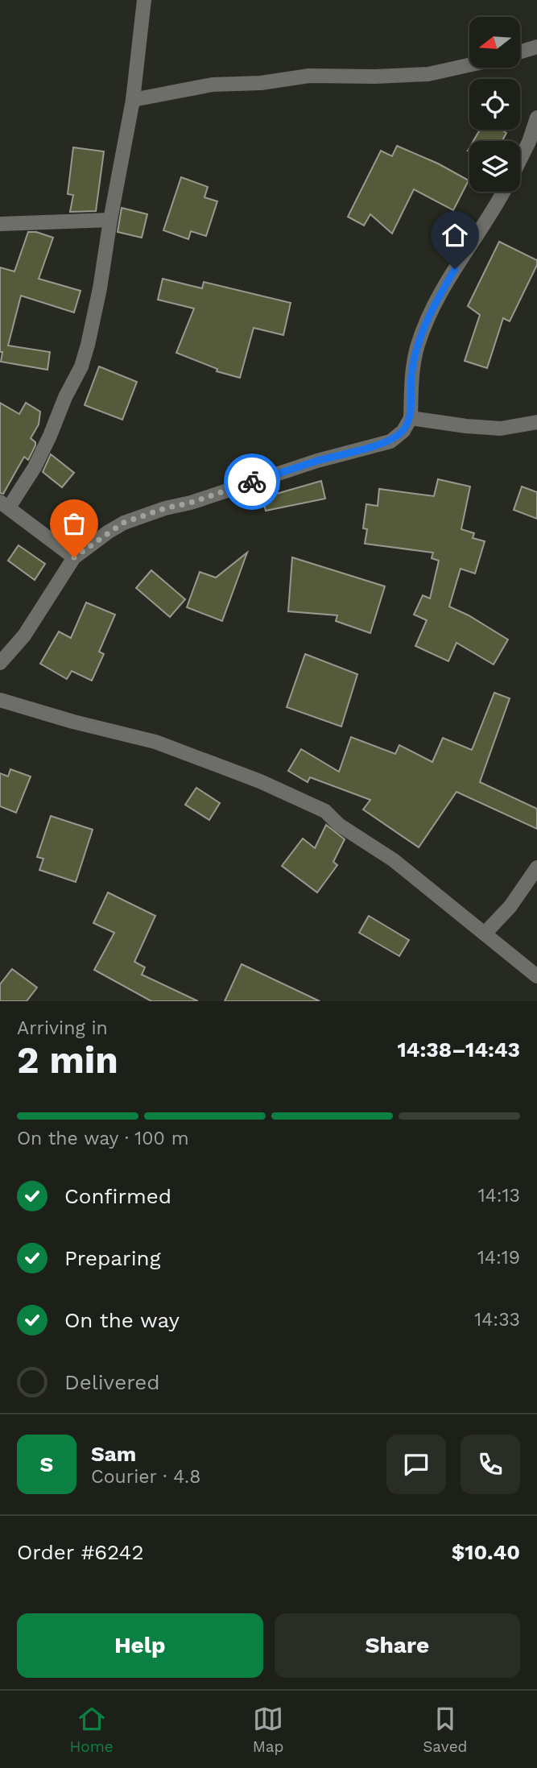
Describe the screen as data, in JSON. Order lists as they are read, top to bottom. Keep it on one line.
{"north":"left","page":{"heading":["2 min","Arriving in","14:38–14:43"],"panel":["Sam","Courier · 4.8","Order #6242","$10.40"],"bar":"On the way · 100 m","list":[["Confirmed","14:13"],["Preparing","14:19"],["On the way","14:33"],"Delivered"],"round":"S","buttons":["Help","Share"],"tabs":["Home","Map","Saved"]}}
